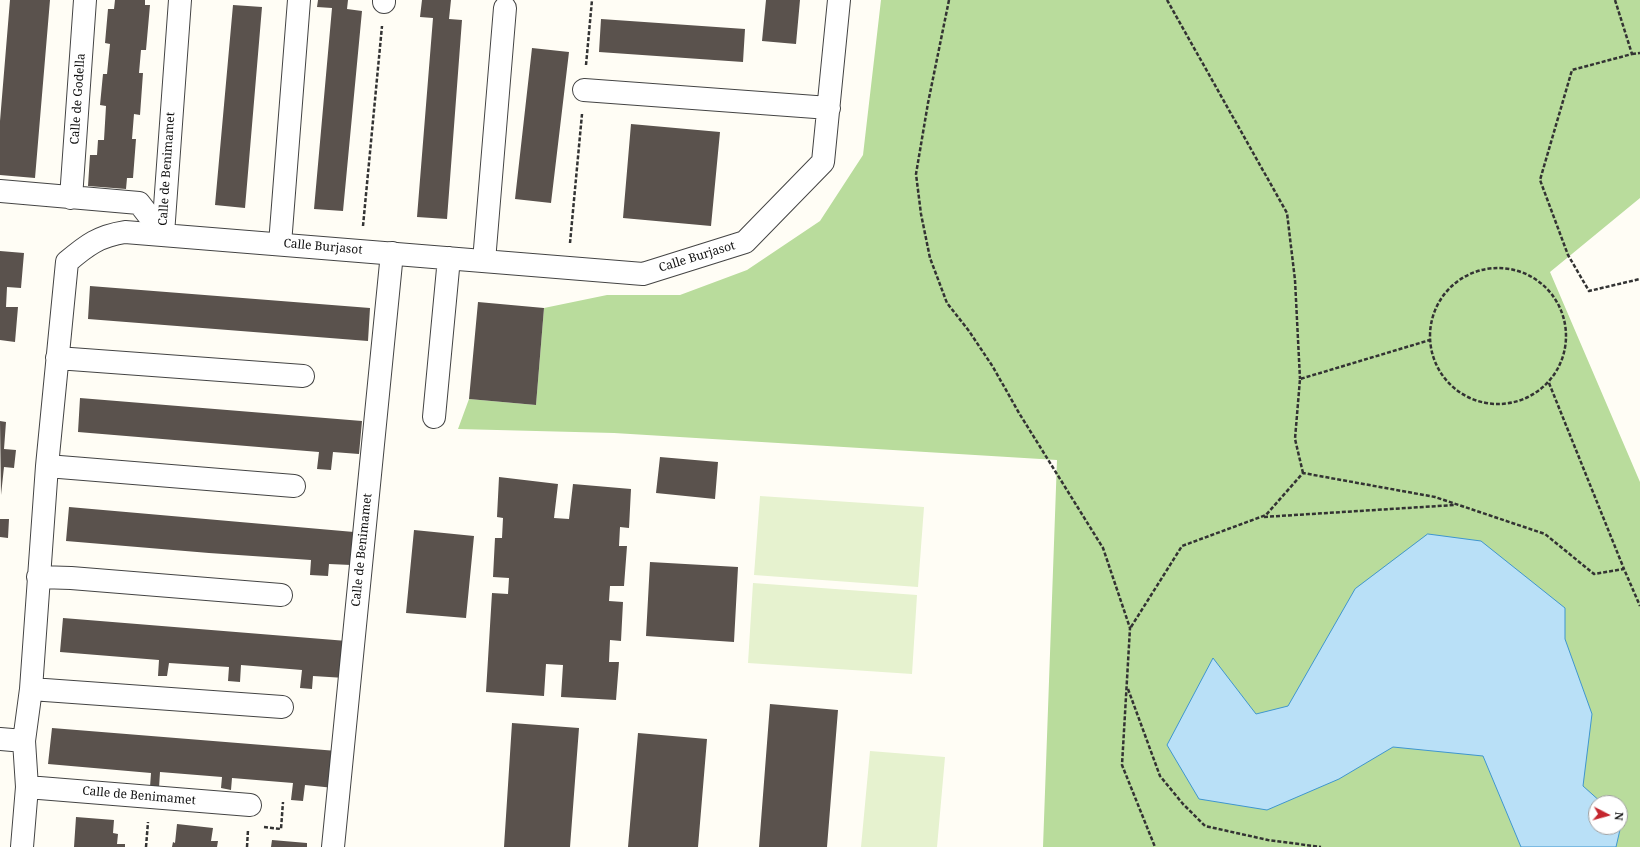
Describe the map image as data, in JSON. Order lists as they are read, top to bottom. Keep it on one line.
{"streets":{"street":["Calle de Godella","Calle de Benimamet","Calle Burjasot"]},"crossings":[["Calle de Benimamet","Calle Burjasot"]],"north":"right"}
